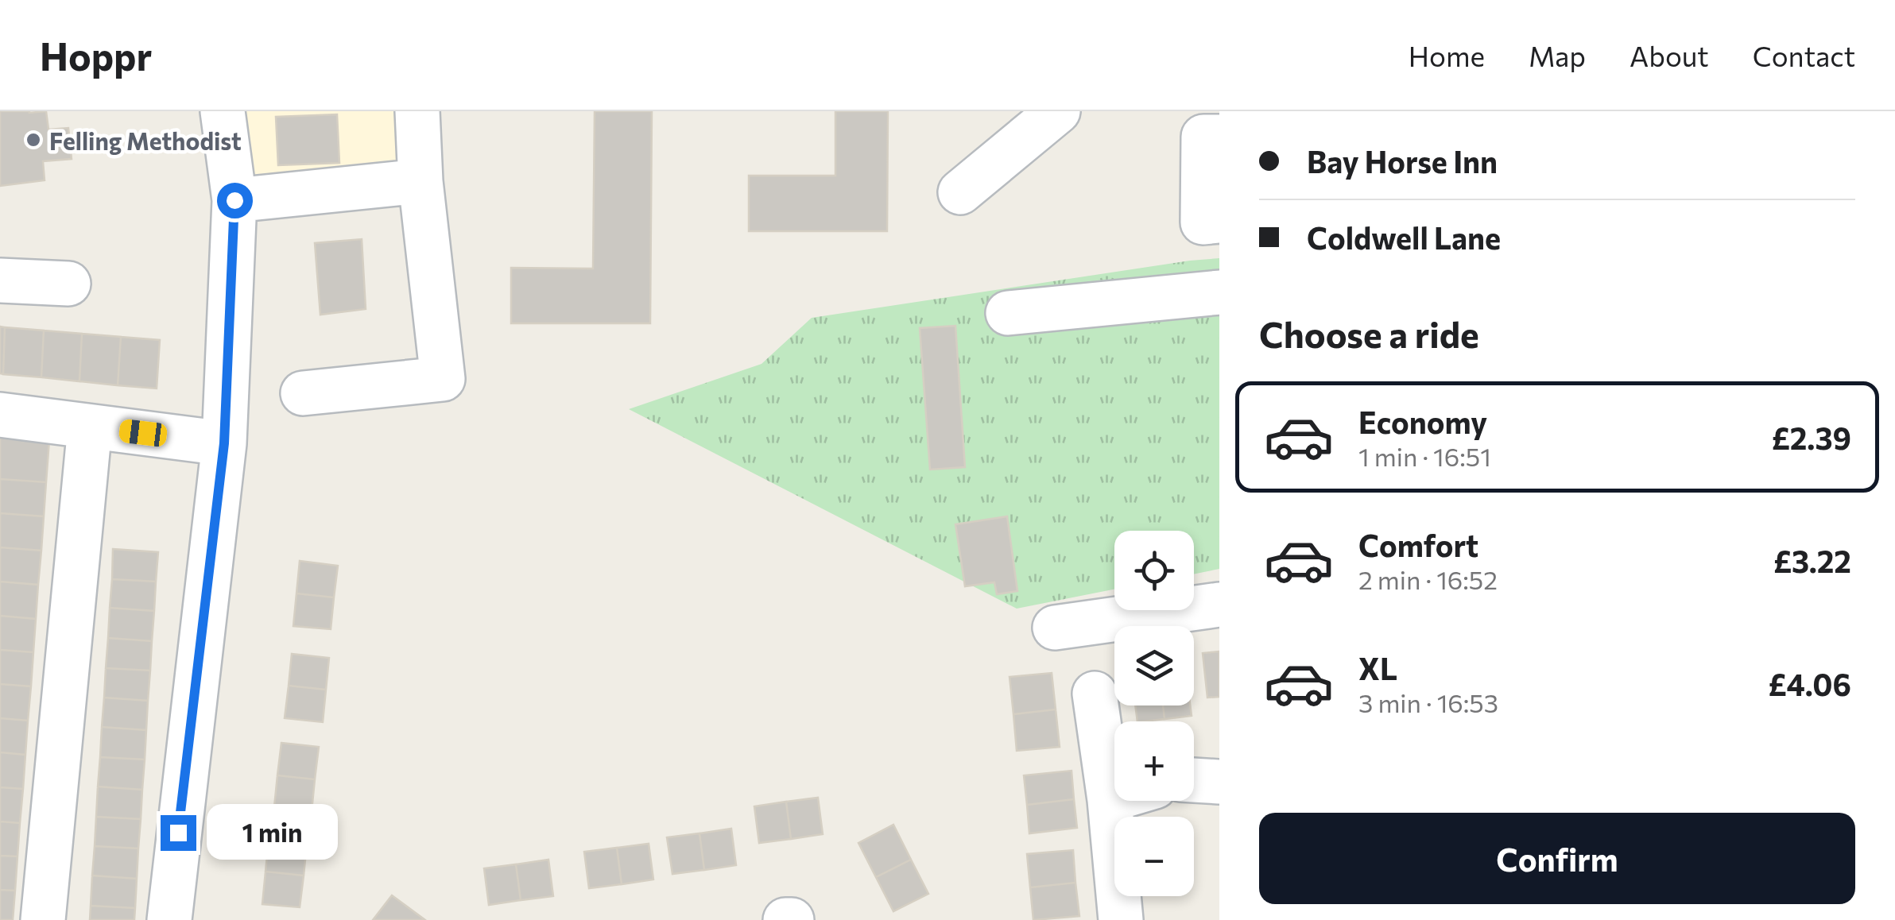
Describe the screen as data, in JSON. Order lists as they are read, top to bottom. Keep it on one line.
{"places":["Felling Methodist"],"page":{"header":"Hoppr","nav":["Home","Map","About","Contact"],"banner":["Bay Horse Inn","Coldwell Lane"],"heading":"Choose a ride","list":[{"name":"Economy","note":"1 min · 16:51","value":"£2.39"},{"name":"Comfort","note":"2 min · 16:52","value":"£3.22"},{"name":"XL","note":"3 min · 16:53","value":"£4.06"}],"map_buttons":["+","−"],"buttons":"Confirm","bubble":"1 min"}}
